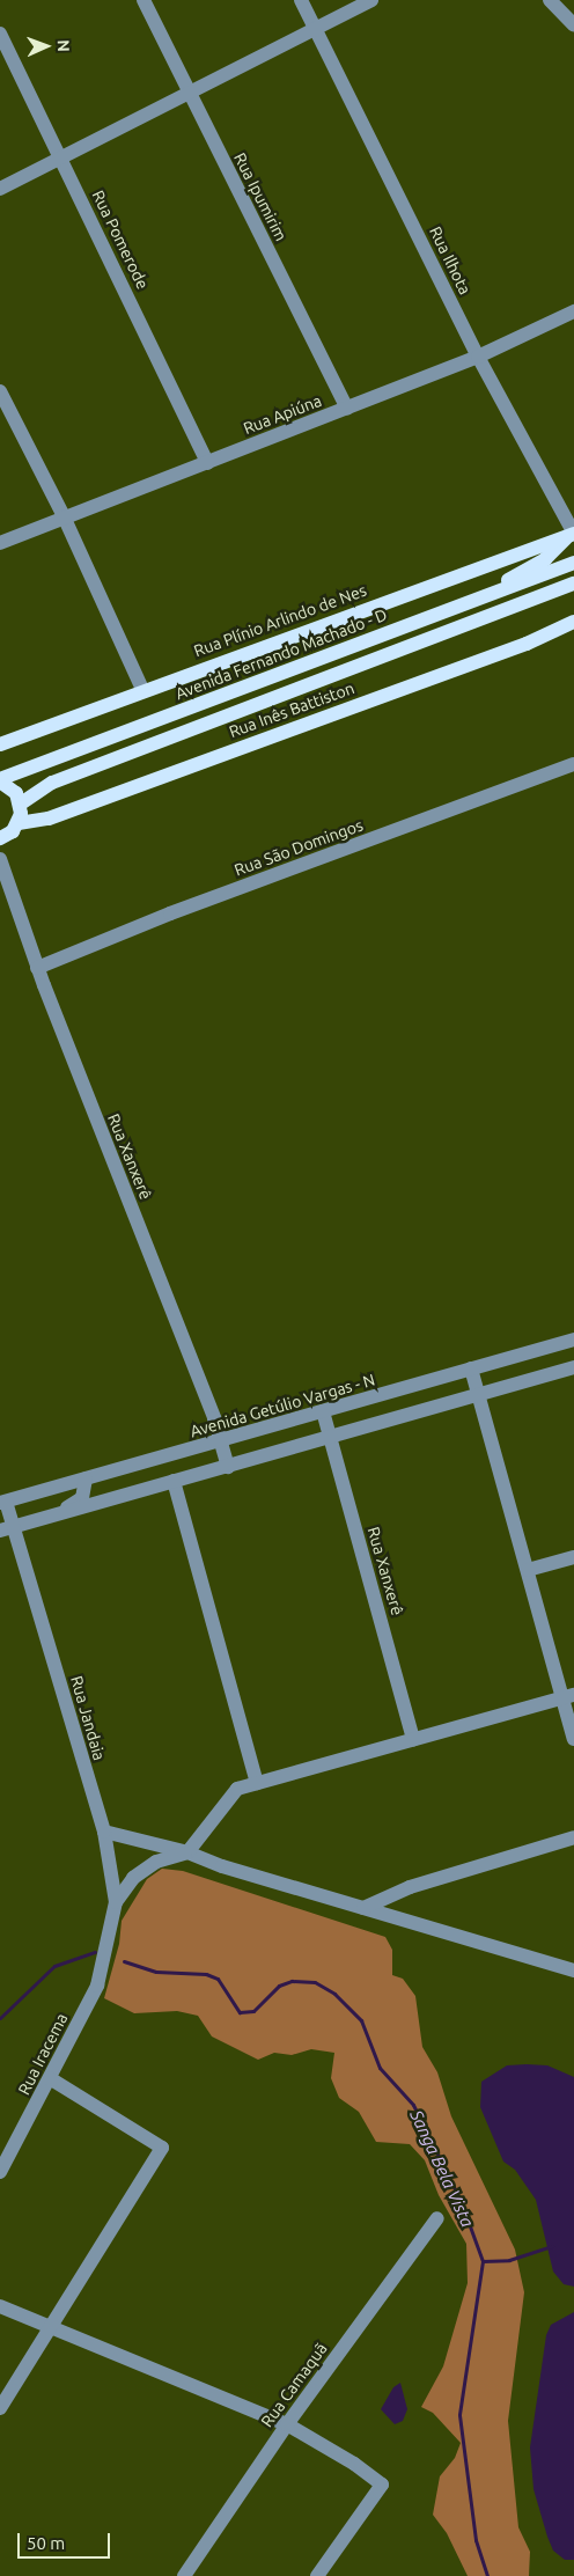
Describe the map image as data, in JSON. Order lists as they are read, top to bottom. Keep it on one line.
{"streets":{"main road":["Rua Plínio Arlindo de Nes","Avenida Fernando Machado - D","Rua Inês Battiston"],"street":["Rua Ipumirim","Rua Pomerode","Rua Ilhota","Rua Apiúna","Rua São Domingos","Rua Xanxerê","Avenida Getúlio Vargas - N","Rua Jandaia","Rua Iracema","Rua Camaquã"]},"crossings":[["Rua Ipumirim","Rua Apiúna"],["Rua Pomerode","Rua Apiúna"],["Rua Ilhota","Rua Apiúna"],["Rua Ilhota","Rua Plínio Arlindo de Nes"],["Rua São Domingos","Rua Xanxerê"],["Rua Xanxerê","Avenida Getúlio Vargas - N"],["Avenida Getúlio Vargas - N","Rua Jandaia"],["Rua Jandaia","Rua Iracema"]],"water":["Sanga Bela Vista"],"scale_bar":"50 m","north":"right"}
